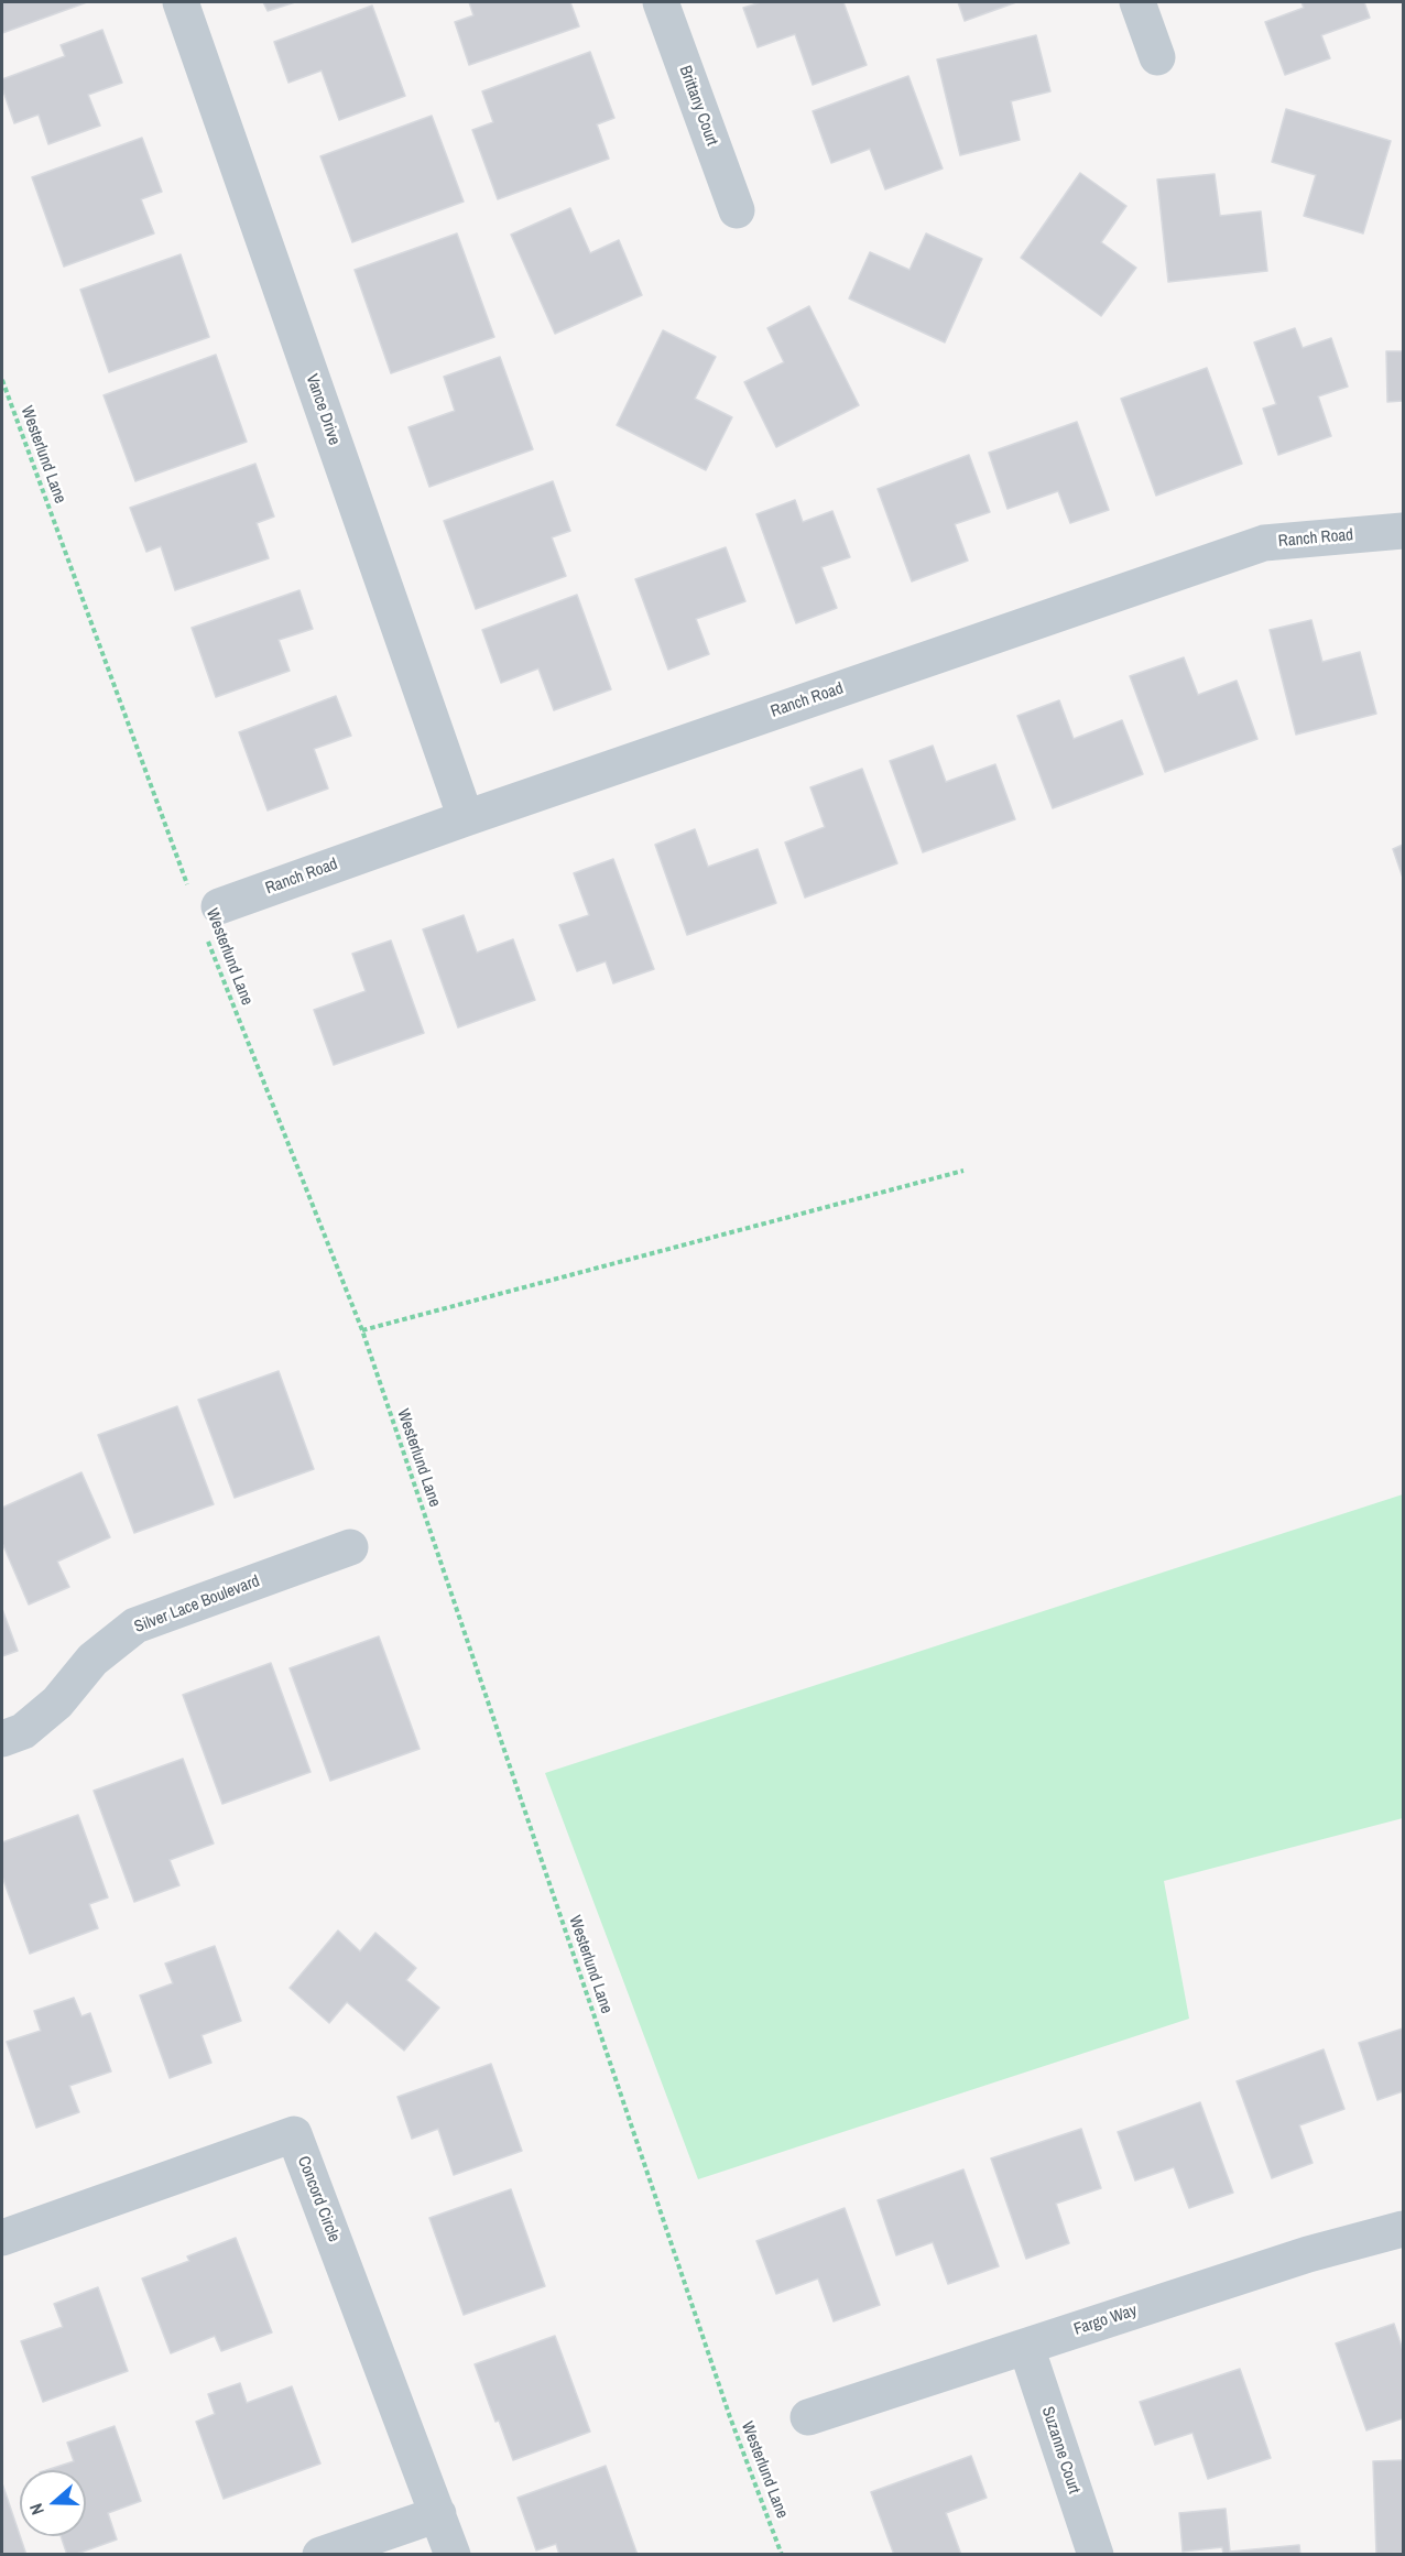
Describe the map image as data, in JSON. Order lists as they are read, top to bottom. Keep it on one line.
{"streets":{"street":["Brittany Court","Vance Drive","Ranch Road","Silver Lace Boulevard","Concord Circle","Fargo Way","Suzanne Court"],"path":["Westerlund Lane"]},"crossings":[["Vance Drive","Ranch Road"],["Westerlund Lane","Ranch Road"],["Fargo Way","Suzanne Court"]],"north":"left"}
